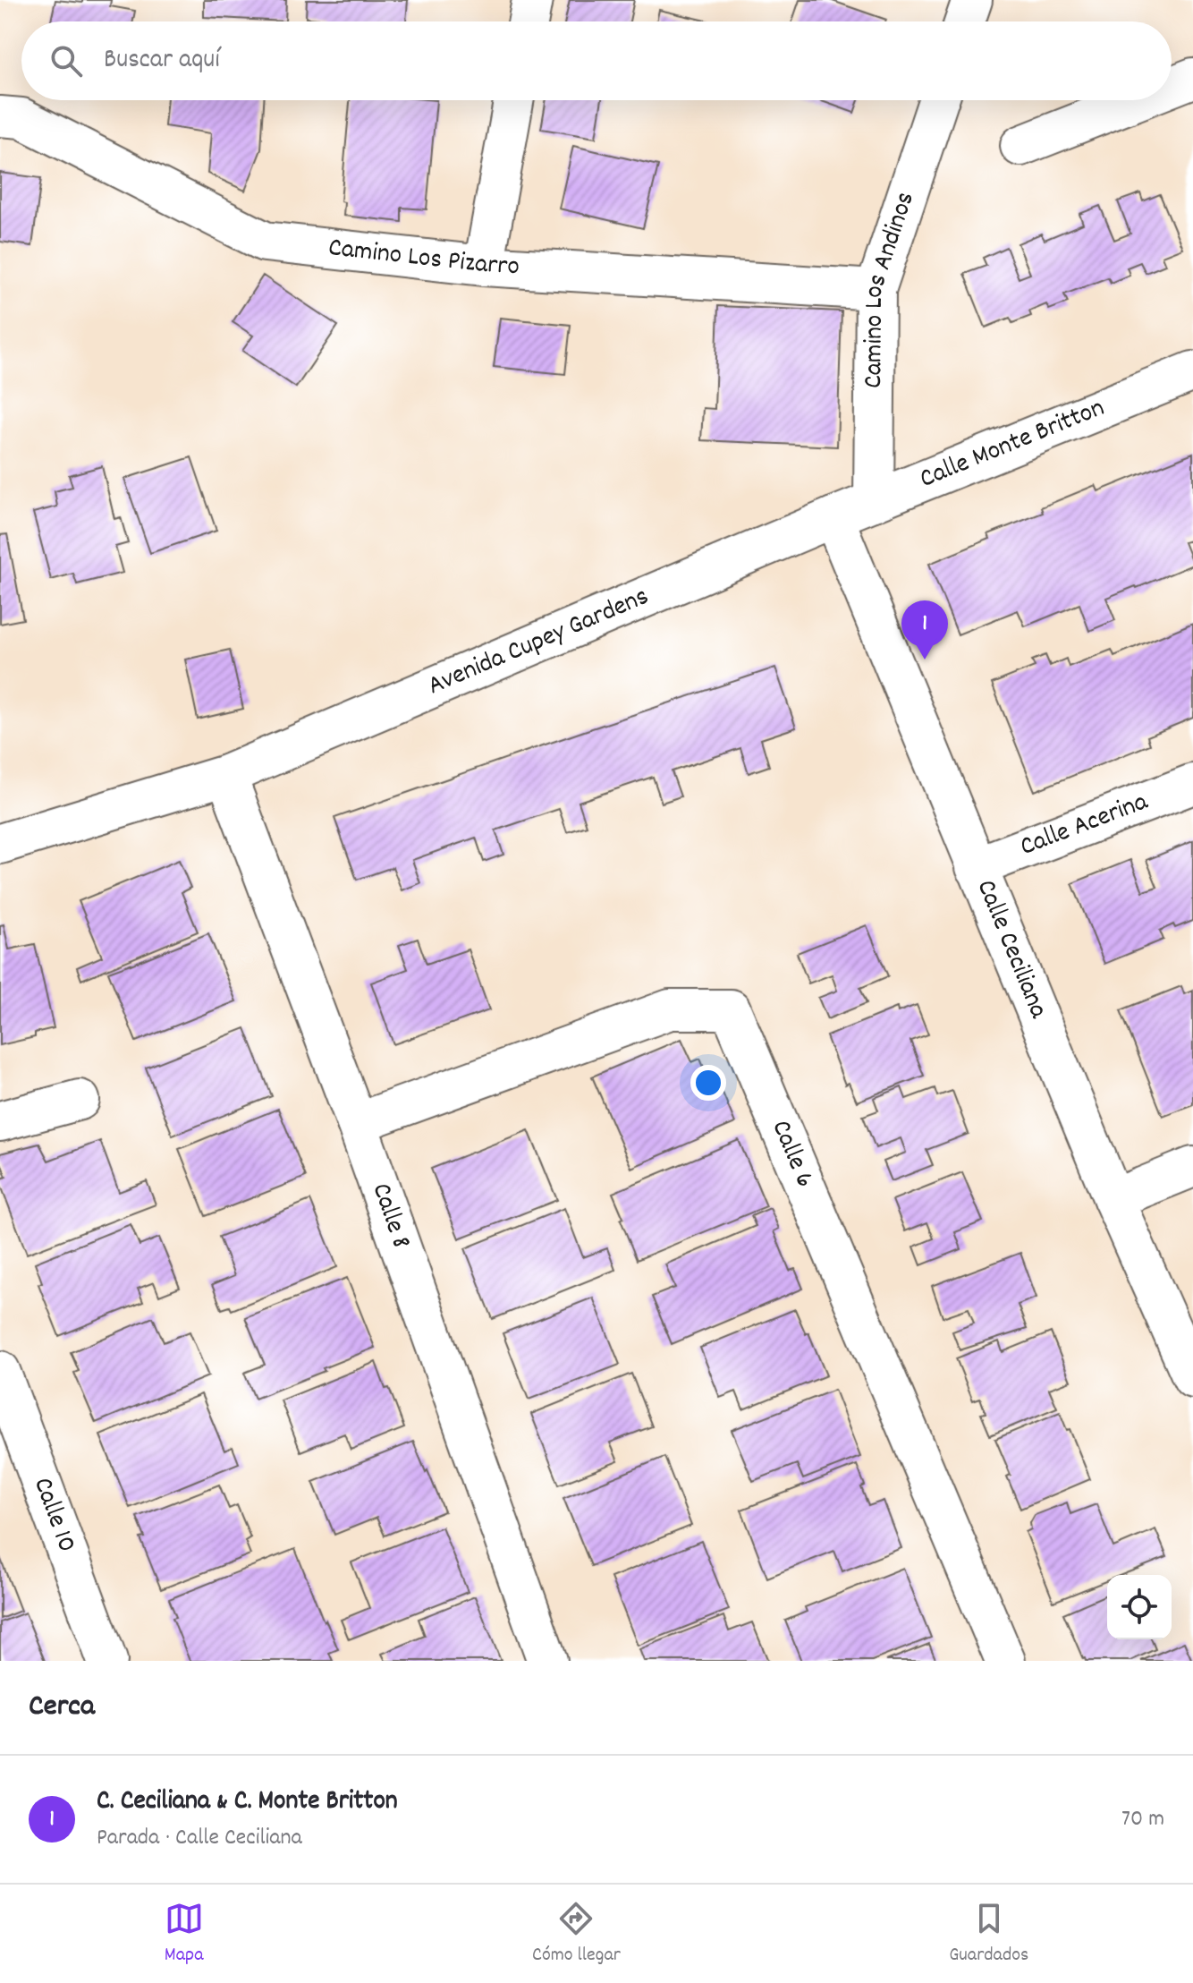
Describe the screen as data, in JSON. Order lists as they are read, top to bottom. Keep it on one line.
{"streets":{"street":["Camino Los Pizarro","Camino Los Andinos","Calle Monte Britton","Avenida Cupey Gardens","Calle Acerina","Calle Ceciliana","Calle 6","Calle 8","Calle 10"]},"crossings":[["Camino Los Pizarro","Camino Los Andinos"],["Camino Los Andinos","Calle Monte Britton"],["Calle Monte Britton","Avenida Cupey Gardens"],["Calle Monte Britton","Calle Ceciliana"],["Avenida Cupey Gardens","Calle Ceciliana"],["Avenida Cupey Gardens","Calle 8"],["Calle Acerina","Calle Ceciliana"],["Calle 6","Calle 8"]],"page":{"search":"Buscar aquí","pins":"1","heading":"Cerca","list":[{"mark":"1","name":"C. Ceciliana & C. Monte Britton","note":"Parada · Calle Ceciliana","value":"70 m"}],"nav":["Mapa","Cómo llegar","Guardados"]}}
